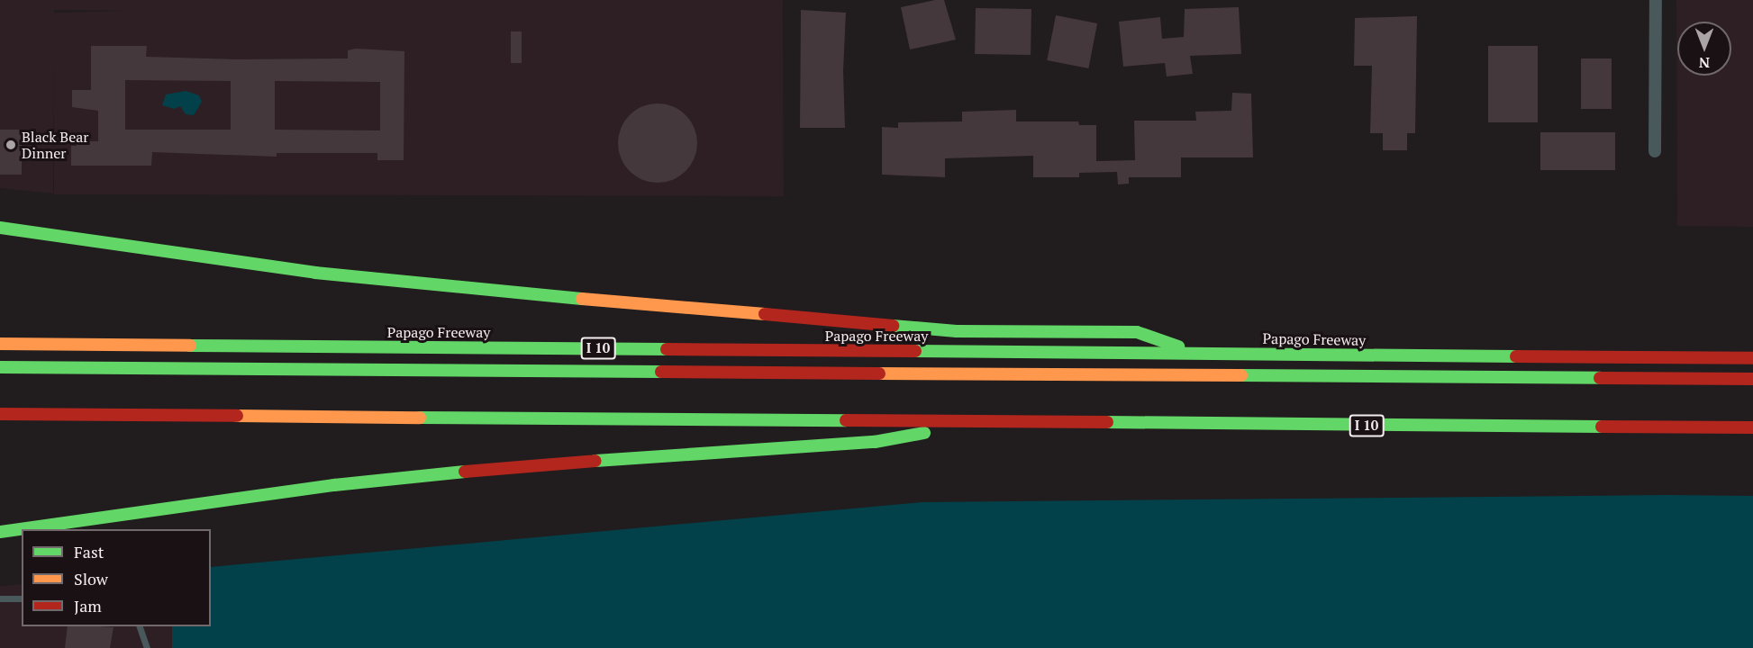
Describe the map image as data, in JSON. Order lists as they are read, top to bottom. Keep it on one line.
{"streets":{"highway":["Papago Freeway","I 10"]},"places":["Black Bear Dinner"],"legend":["Fast","Slow","Jam"],"north":"bottom"}
